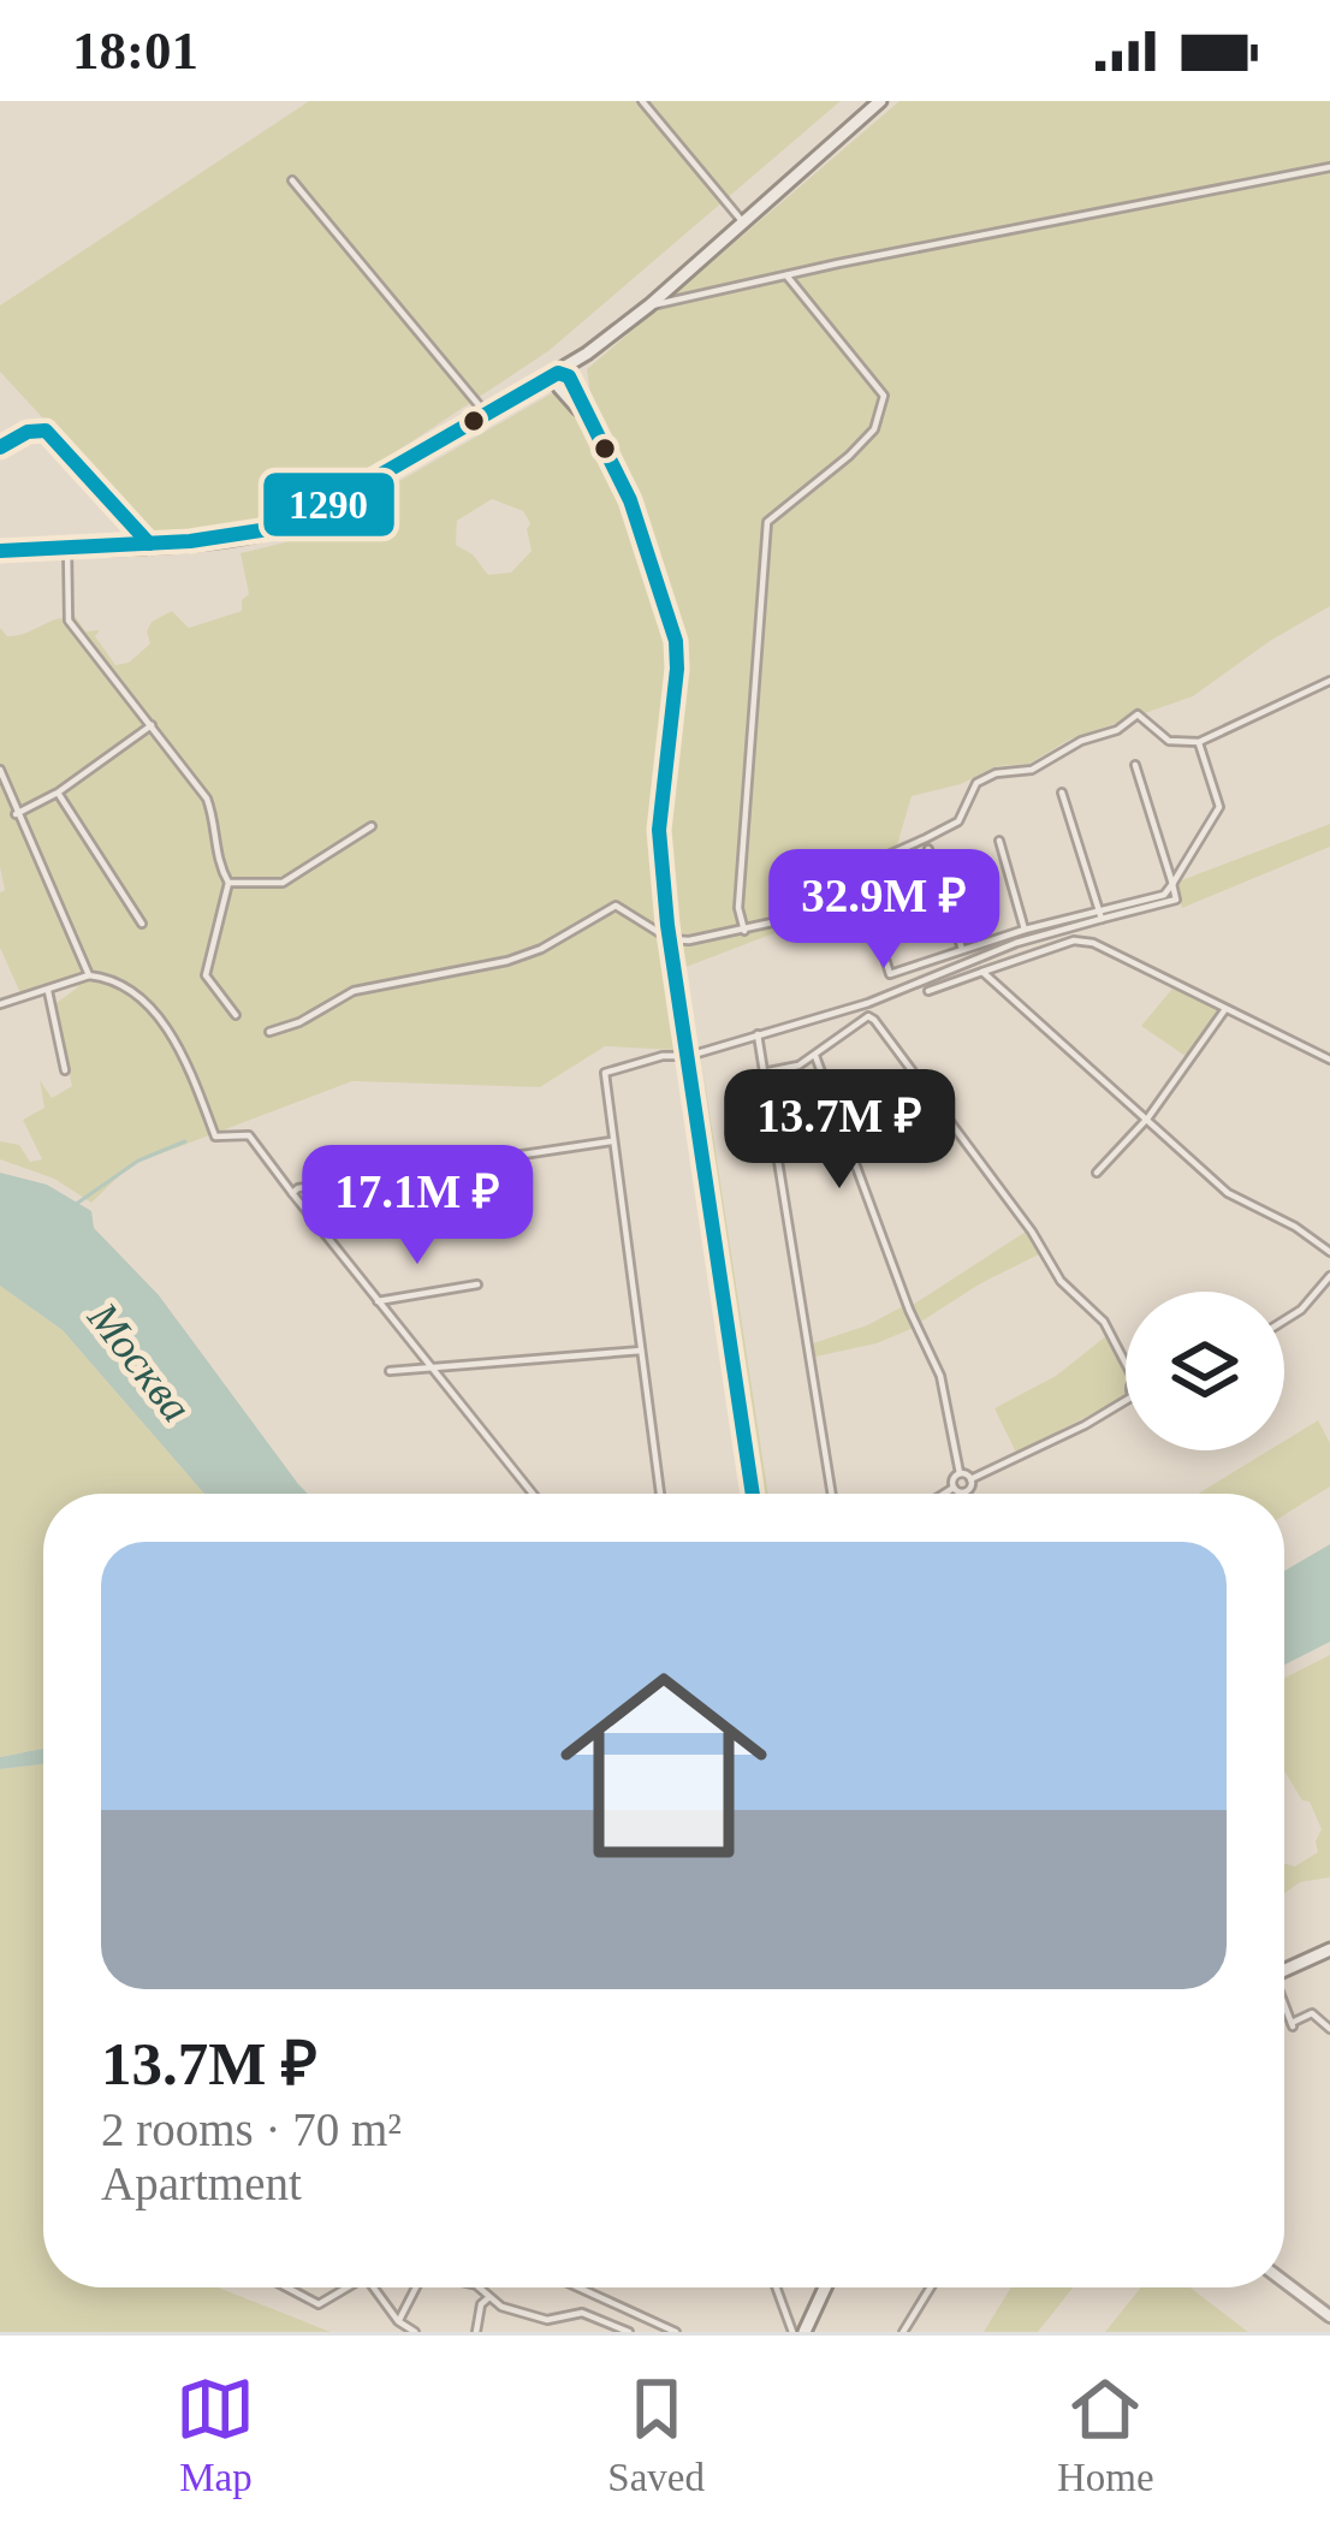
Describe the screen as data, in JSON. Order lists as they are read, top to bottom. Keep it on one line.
{"water":["Москва"],"lines":["transit line 1290"],"page":{"status":"18:01","price":["32.9M ₽","13.7M ₽","17.1M ₽"],"list":[{"name":"13.7M ₽","note":"2 rooms · 70 m² · Apartment"}],"tabs":["Map","Saved","Home"]}}
